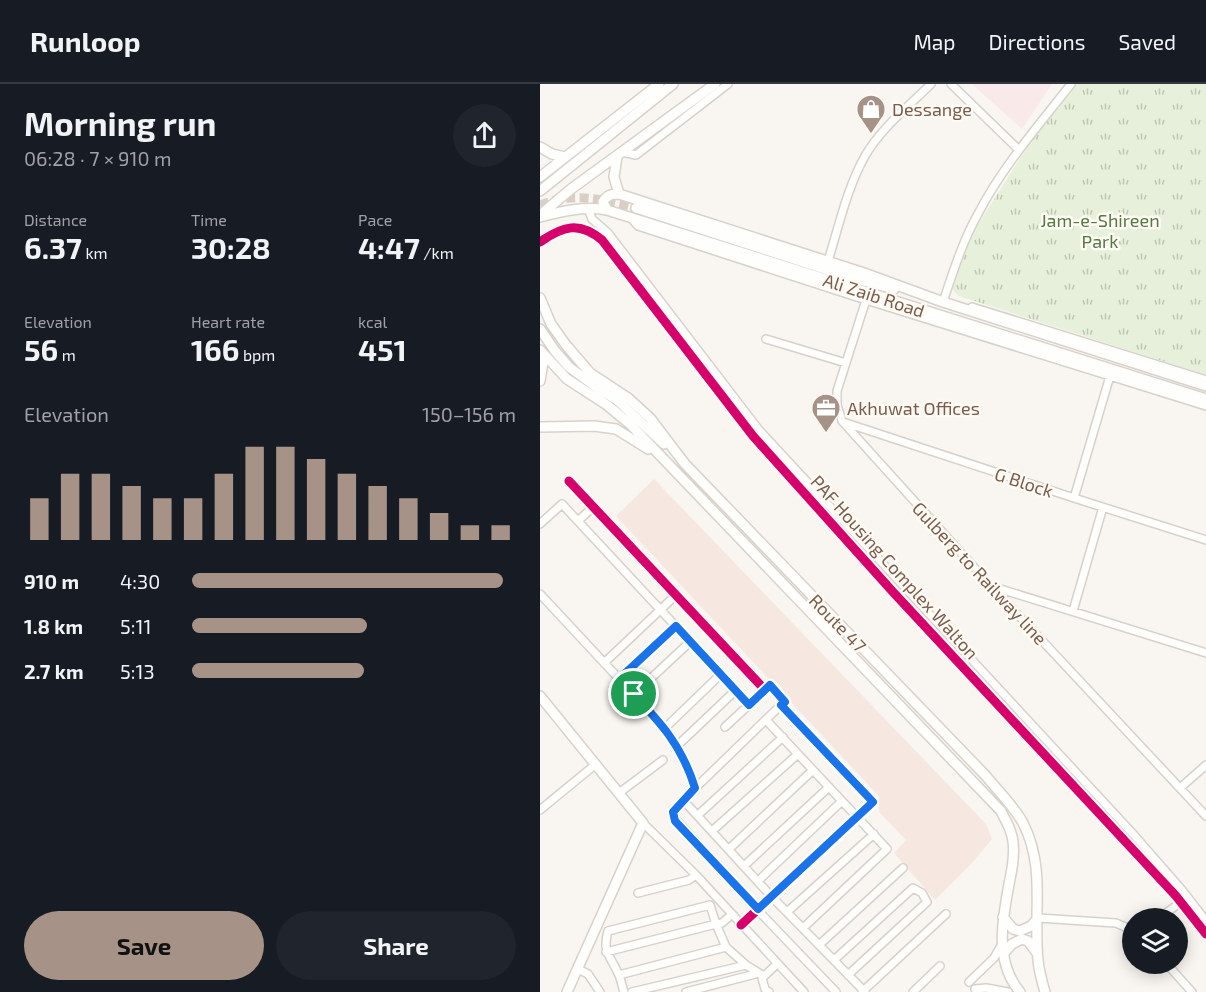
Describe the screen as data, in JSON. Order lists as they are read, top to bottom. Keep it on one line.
{"streets":{"street":["Ali Zaib Road","G Block","PAF Housing Complex Walton","Gulberg to Railway line","Route 47"]},"crossings":[["Ali Zaib Road","PAF Housing Complex Walton"],["G Block","Gulberg to Railway line"]],"parks":["Jam-e-Shireen Park"],"places":{"shop":["Dessange"],"office":["Akhuwat Offices"]},"page":{"header":"Runloop","nav":["Map","Directions","Saved"],"heading":["Morning run","06:28 · 7 × 910 m"],"stats":[["Distance","6.37 km"],["Time","30:28"],["Pace","4:47 /km"],["Elevation","56 m"],["Heart rate","166 bpm"],["kcal","451"]],"chart":["Elevation","150–156 m"],"list":[{"name":"910 m","note":"4:30"},{"name":"1.8 km","note":"5:11"},{"name":"2.7 km","note":"5:13"}],"buttons":["Save","Share"]}}
